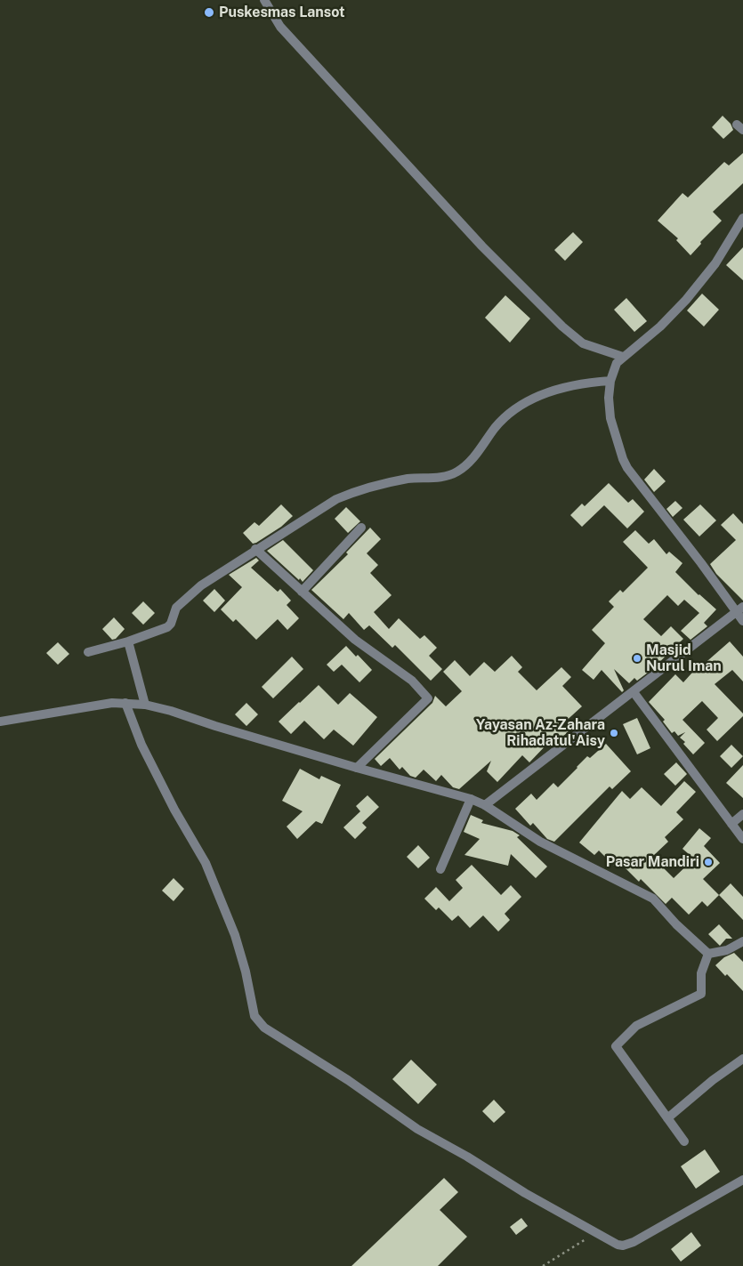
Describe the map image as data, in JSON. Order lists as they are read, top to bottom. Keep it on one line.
{"places":["Puskesmas Lansot","Masjid Nurul Iman","Yayasan Az-Zahara Rihadatul'Aisy","Pasar Mandiri"]}
